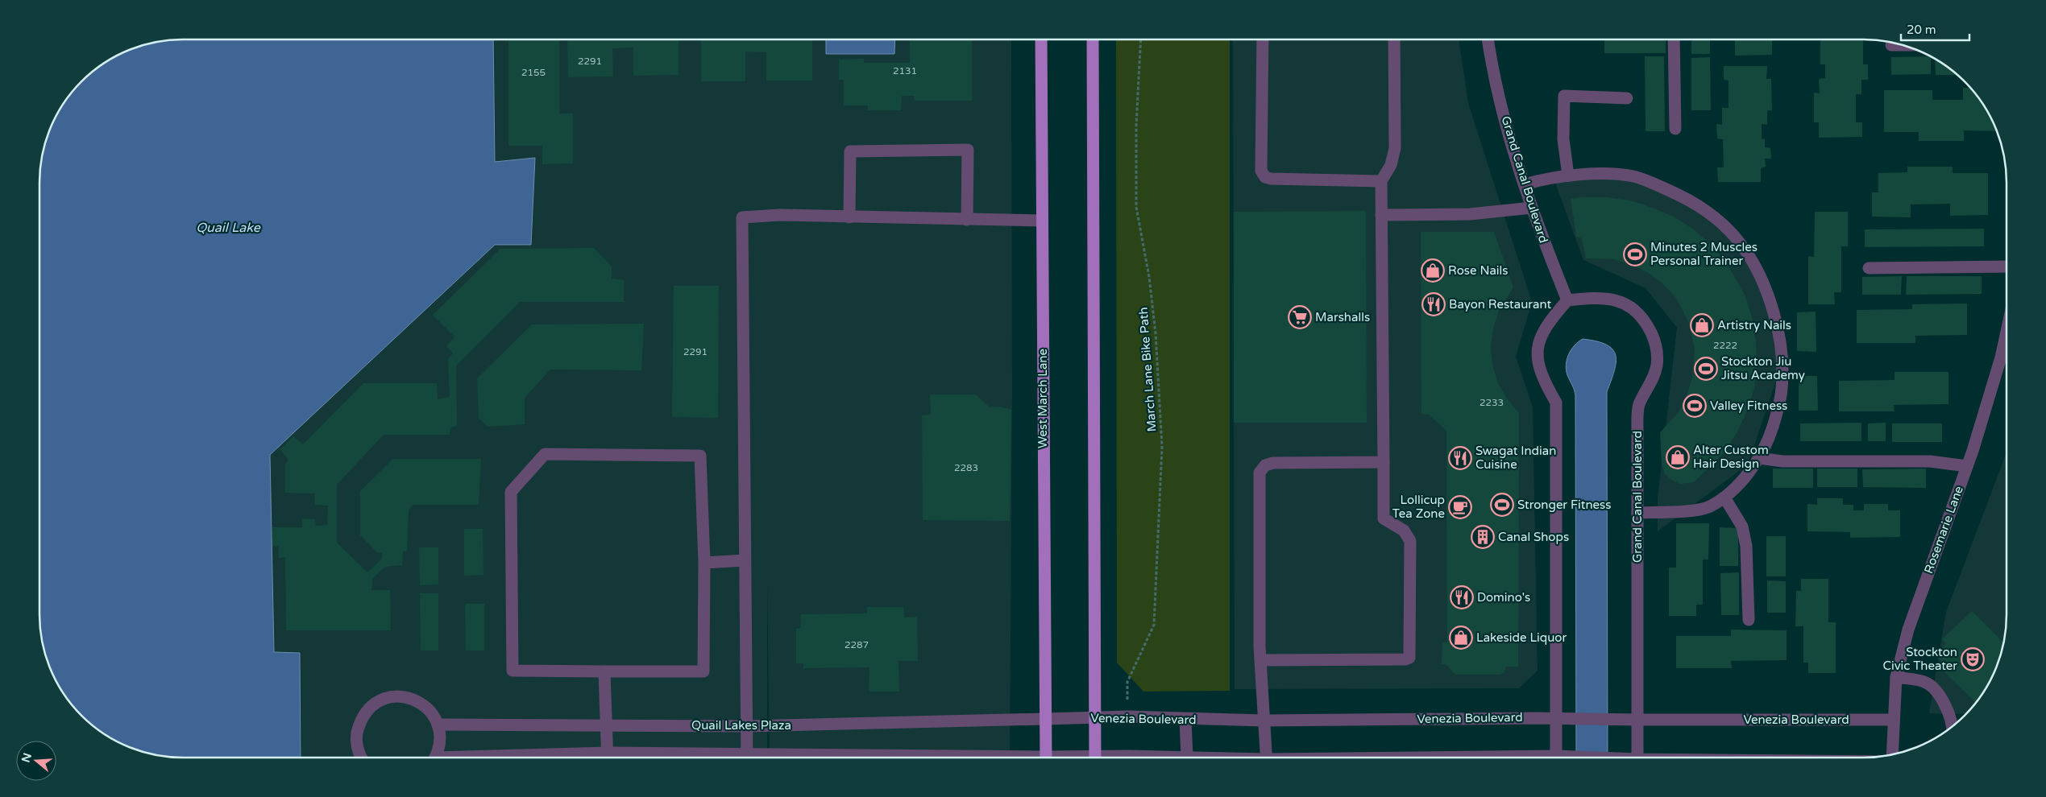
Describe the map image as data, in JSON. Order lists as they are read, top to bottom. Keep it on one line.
{"streets":{"main road":["West March Lane"],"street":["Grand Canal Boulevard","Rosemarie Lane","Venezia Boulevard","Quail Lakes Plaza"],"path":["March Lane Bike Path"]},"crossings":[["Grand Canal Boulevard","Venezia Boulevard"],["West March Lane","Venezia Boulevard"],["West March Lane","Quail Lakes Plaza"],["Rosemarie Lane","Venezia Boulevard"],["Venezia Boulevard","Quail Lakes Plaza"]],"water":["Quail Lake"],"places":{"sports":["Minutes 2 Muscles Personal Trainer","Stockton Jiu Jitsu Academy","Valley Fitness","Stronger Fitness"],"shop":["Rose Nails","Artistry Nails","Alter Custom Hair Design","Lakeside Liquor"],"restaurant":["Bayon Restaurant","Swagat Indian Cuisine","Domino's"],"supermarket":["Marshalls"],"cafe":["Lollicup Tea Zone"],"building":["Canal Shops"],"theatre":["Stockton Civic Theater"]},"house_numbers":["2291","2131","2155","2222","2291","2233","2283","2287"],"scale_bar":"20 m","north":"left"}
